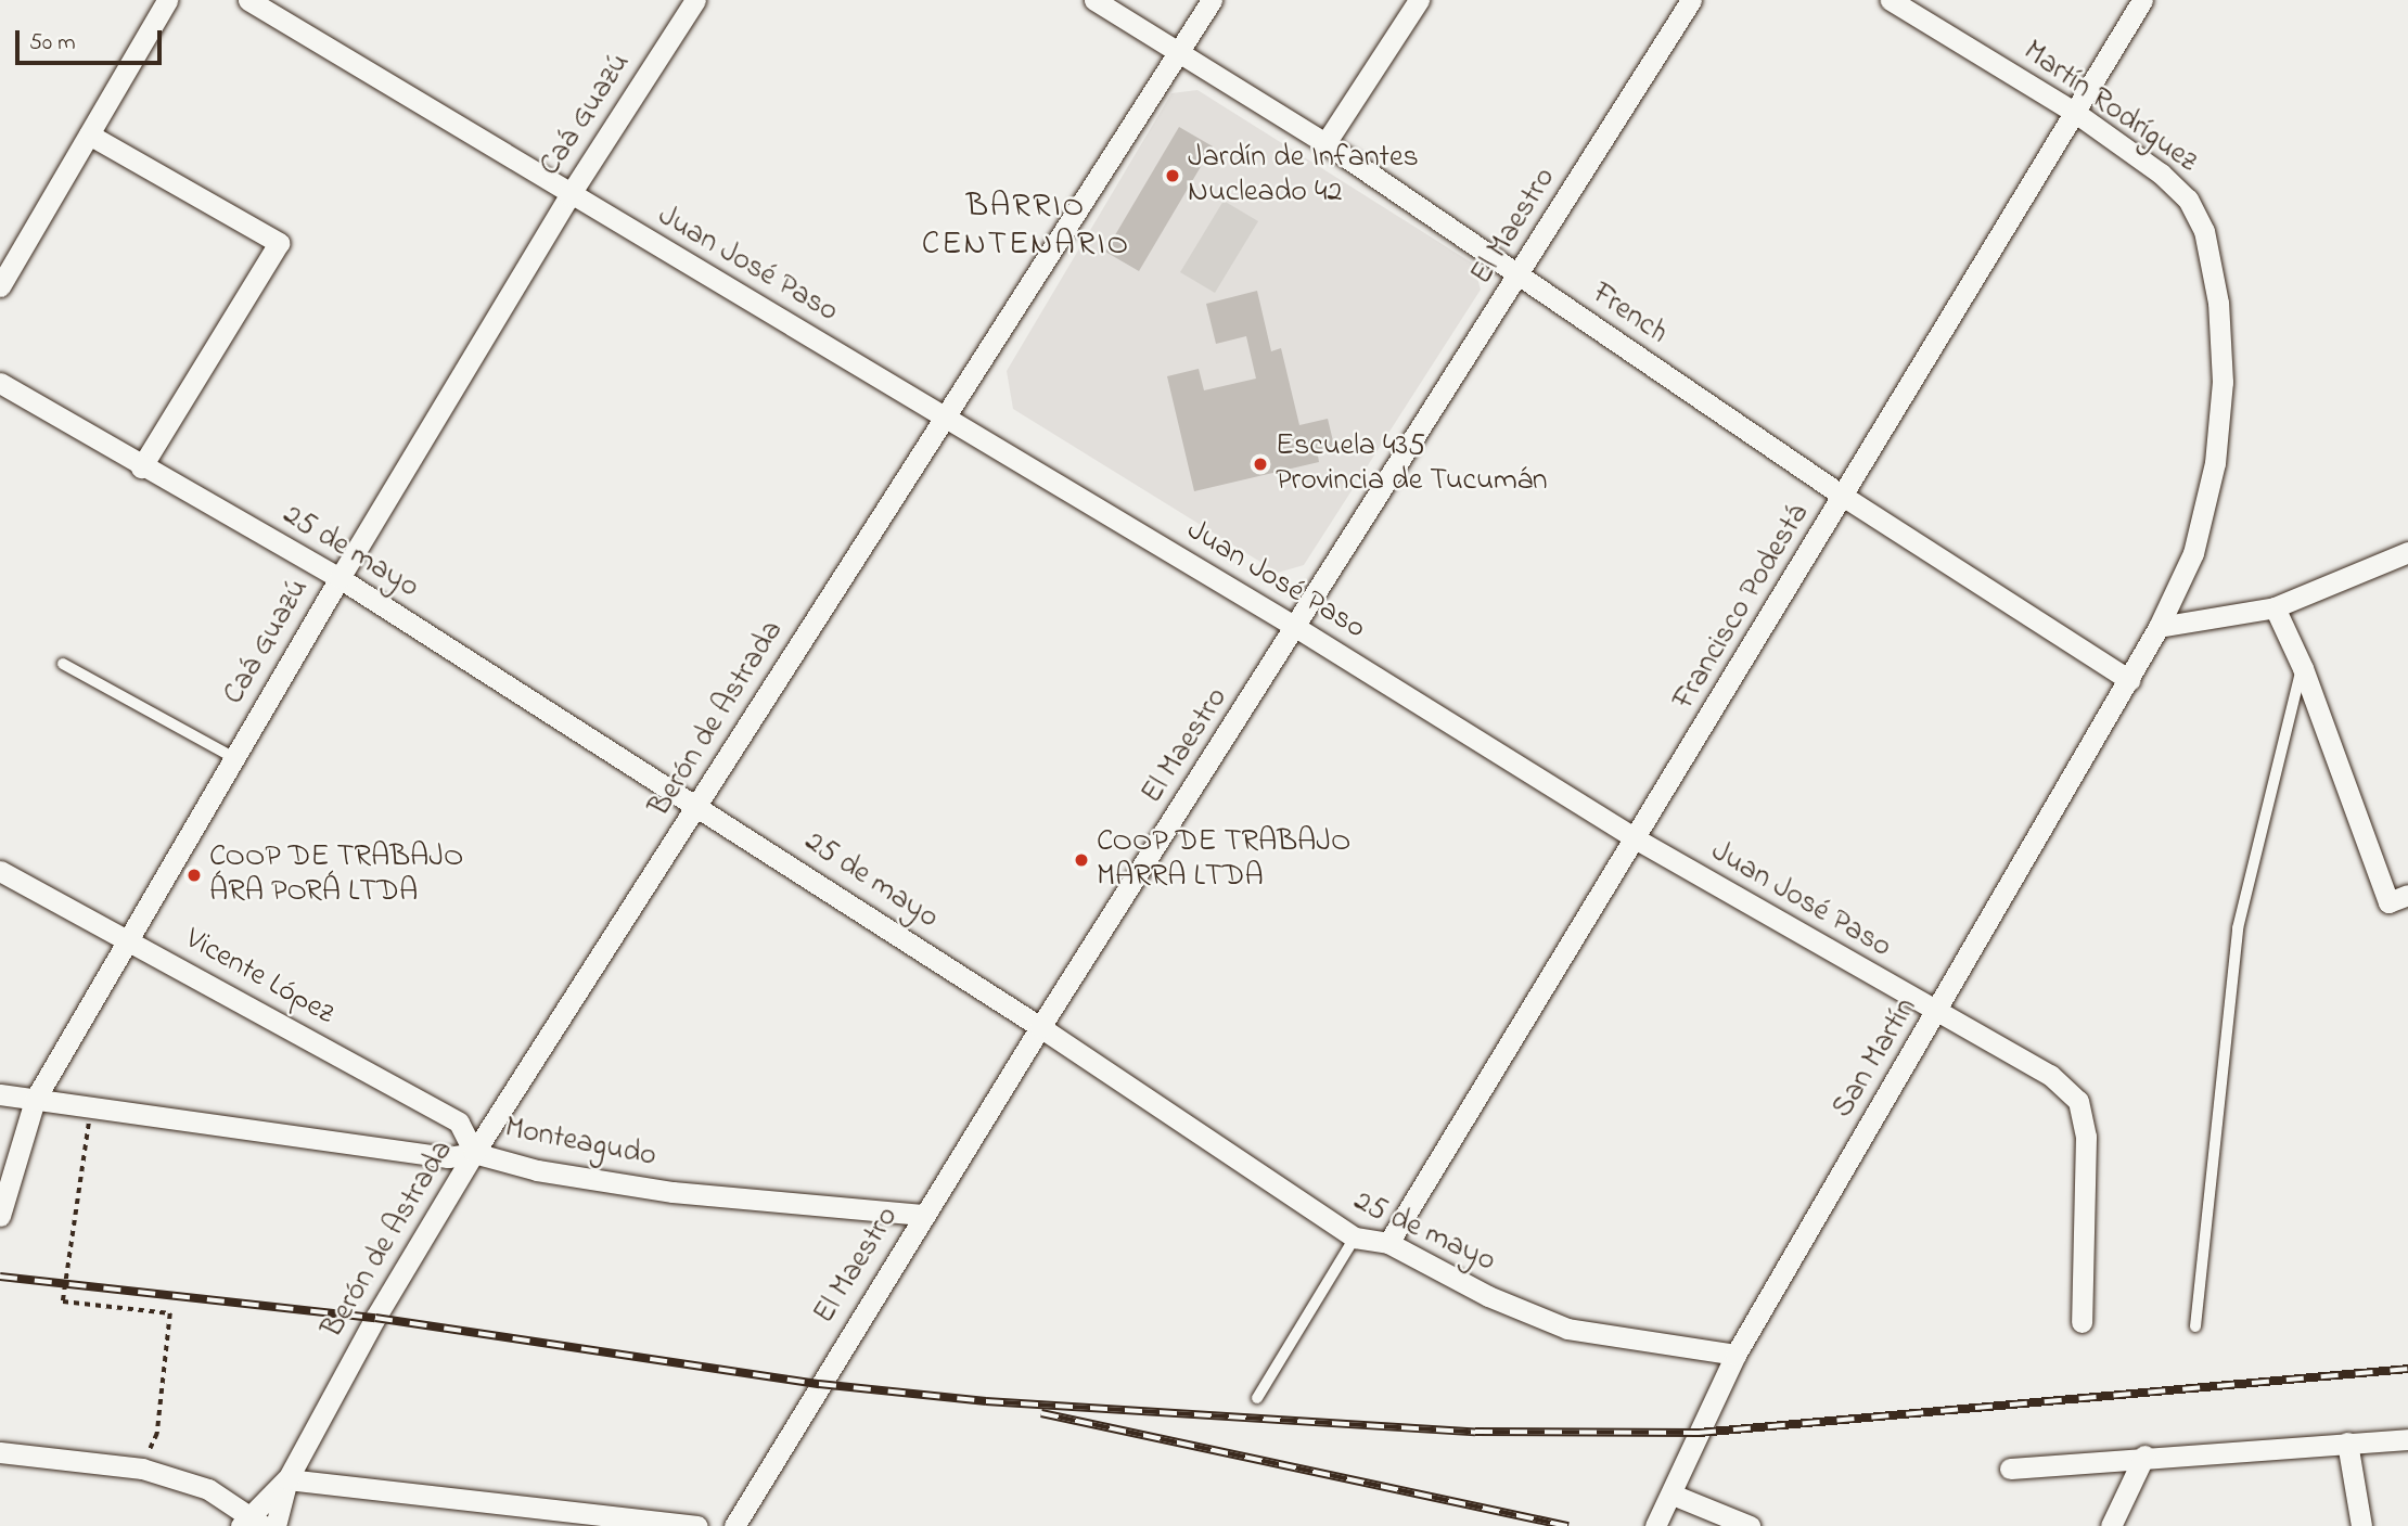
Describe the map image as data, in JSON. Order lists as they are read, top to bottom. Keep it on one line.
{"streets":{"street":["Martín Rodríguez","Caá Guazú","El Maestro","Juan José Paso","French","25 de mayo","Francisco Podestá","Berón de Astrada","Vicente López","San Martín","Monteagudo"]},"crossings":[["Martín Rodríguez","Francisco Podestá"],["Martín Rodríguez","San Martín"],["Caá Guazú","Juan José Paso"],["Caá Guazú","25 de mayo"],["Caá Guazú","Vicente López"],["Caá Guazú","Monteagudo"],["El Maestro","Juan José Paso"],["El Maestro","French"],["El Maestro","25 de mayo"],["El Maestro","Monteagudo"],["Juan José Paso","Francisco Podestá"],["Juan José Paso","Berón de Astrada"],["Juan José Paso","San Martín"],["French","Francisco Podestá"],["French","Berón de Astrada"],["French","San Martín"],["25 de mayo","Francisco Podestá"],["25 de mayo","Berón de Astrada"],["25 de mayo","San Martín"],["Berón de Astrada","Vicente López"],["Berón de Astrada","Monteagudo"],["Vicente López","Monteagudo"]],"districts":["BARRIO CENTENARIO"],"places":["Jardín de Infantes Nucleado 42","Escuela 435 Provincia de Tucumán","COOP DE TRABAJO MARRA LTDA","COOP DE TRABAJO ÁRA PORÁ LTDA"],"scale_bar":"50 m"}
